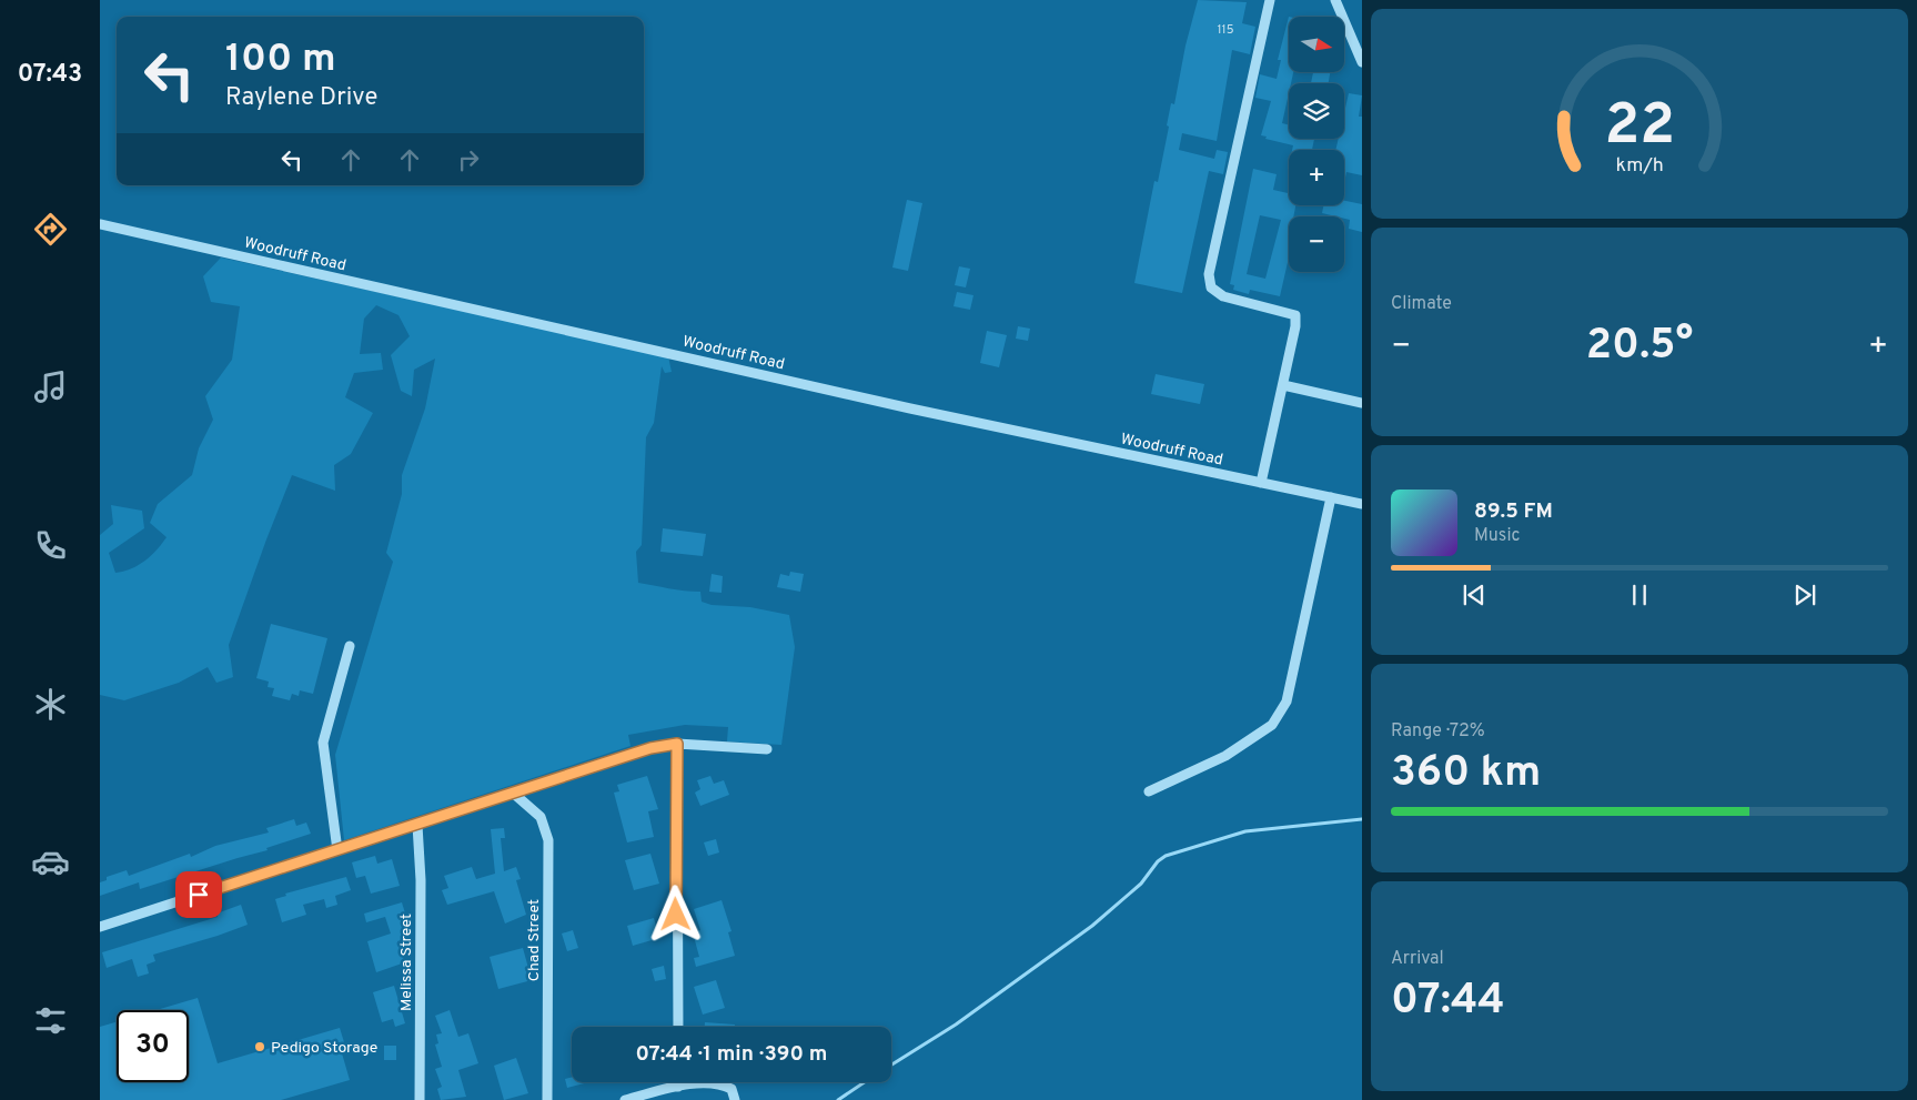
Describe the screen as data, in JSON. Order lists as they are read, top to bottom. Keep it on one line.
{"streets":{"street":["Woodruff Road","Chad Street","Melissa Street"]},"places":["Pedigo Storage"],"house_numbers":["115"],"north":"right","page":{"tabs":"07:43","map_buttons":["+","−"],"turn":["100 m","Raylene Drive"],"tile":["Climate",["Range · 72%","360 km"],["Arrival","07:44"]],"heat":["−","20.5°","+"],"song":["89.5 FM","Music"],"limit":"30","trip":"07:44 · 1 min · 390 m","gauge":["22","km/h"]}}
